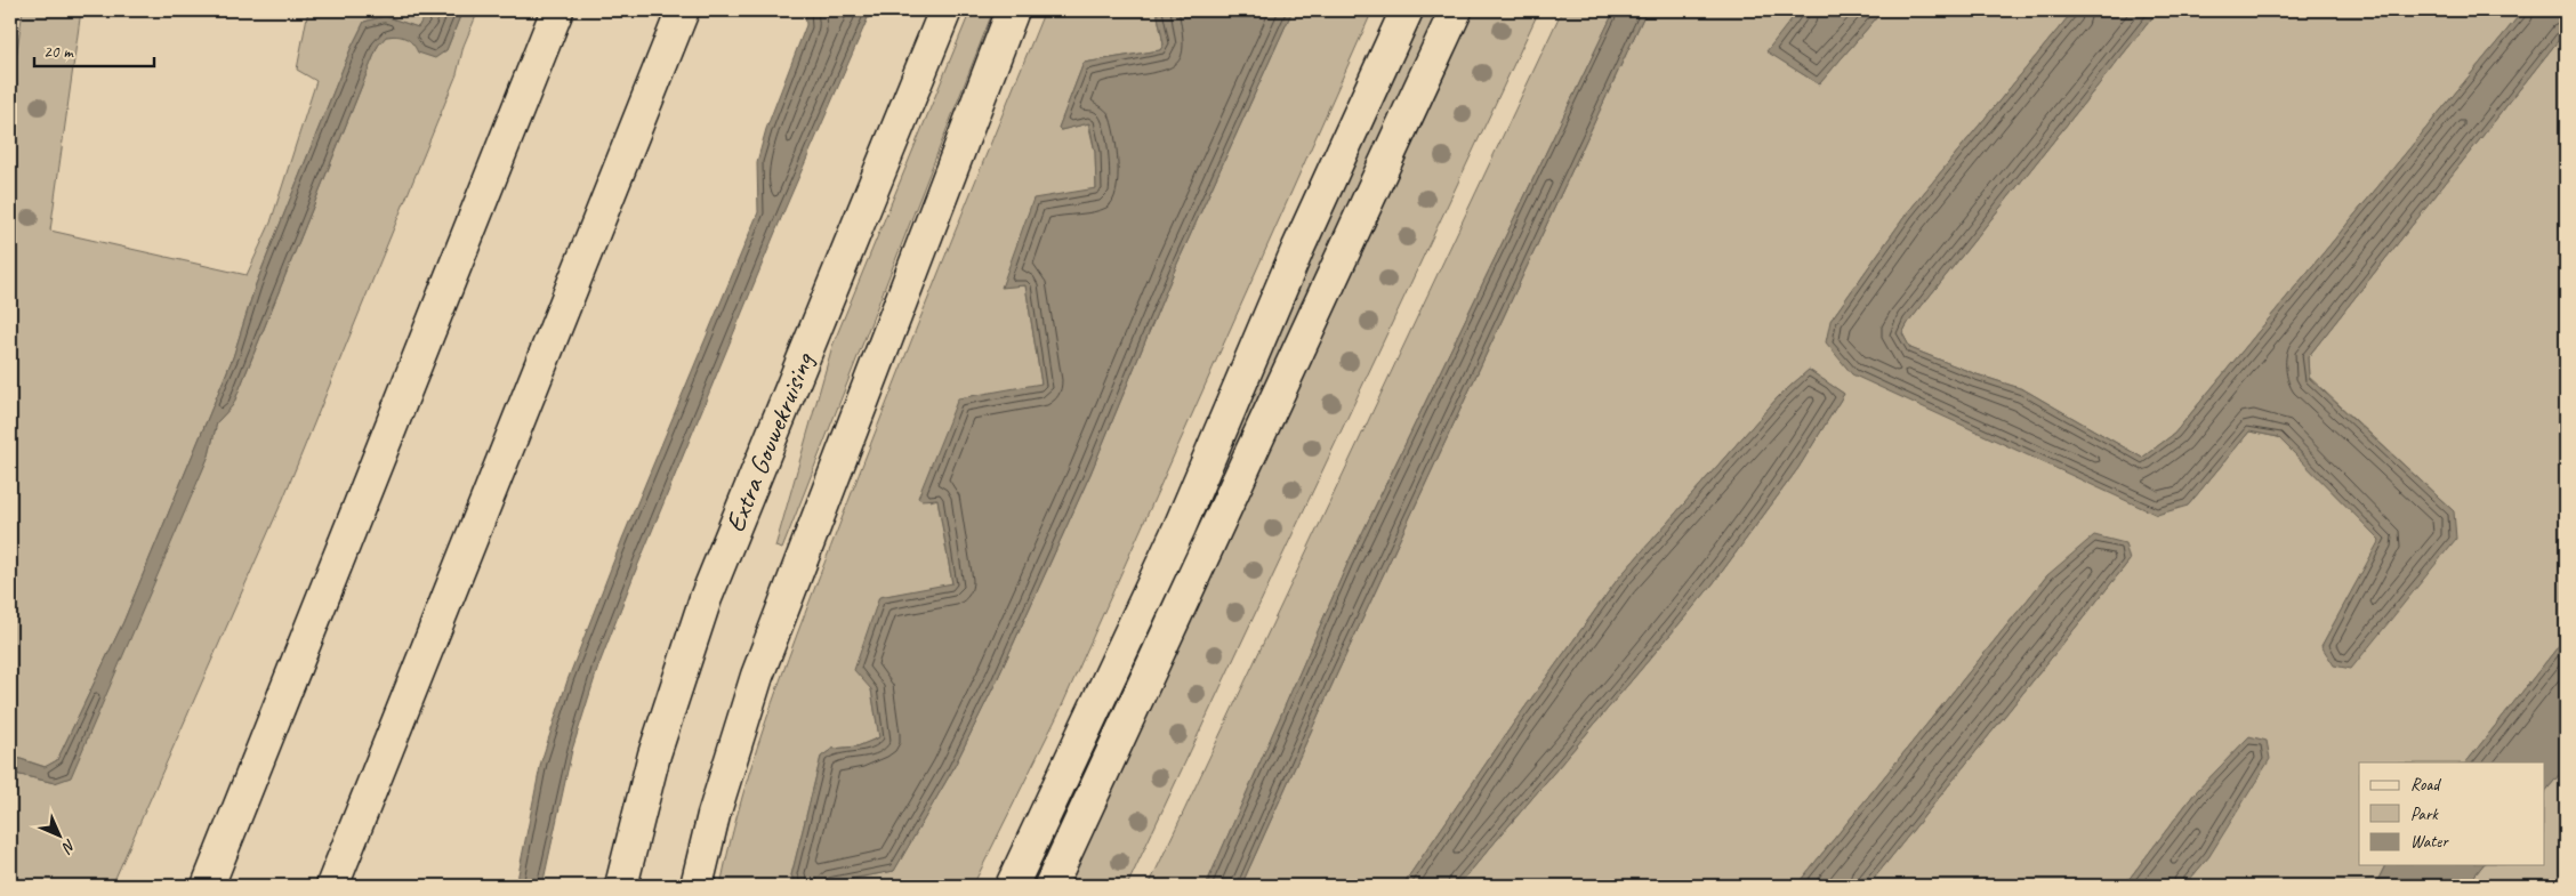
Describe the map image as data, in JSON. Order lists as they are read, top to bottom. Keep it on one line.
{"streets":{"main road":["Extra Gouwekruising"]},"legend":["Road","Park","Water"],"scale_bar":"20 m","north":"bottom right"}
